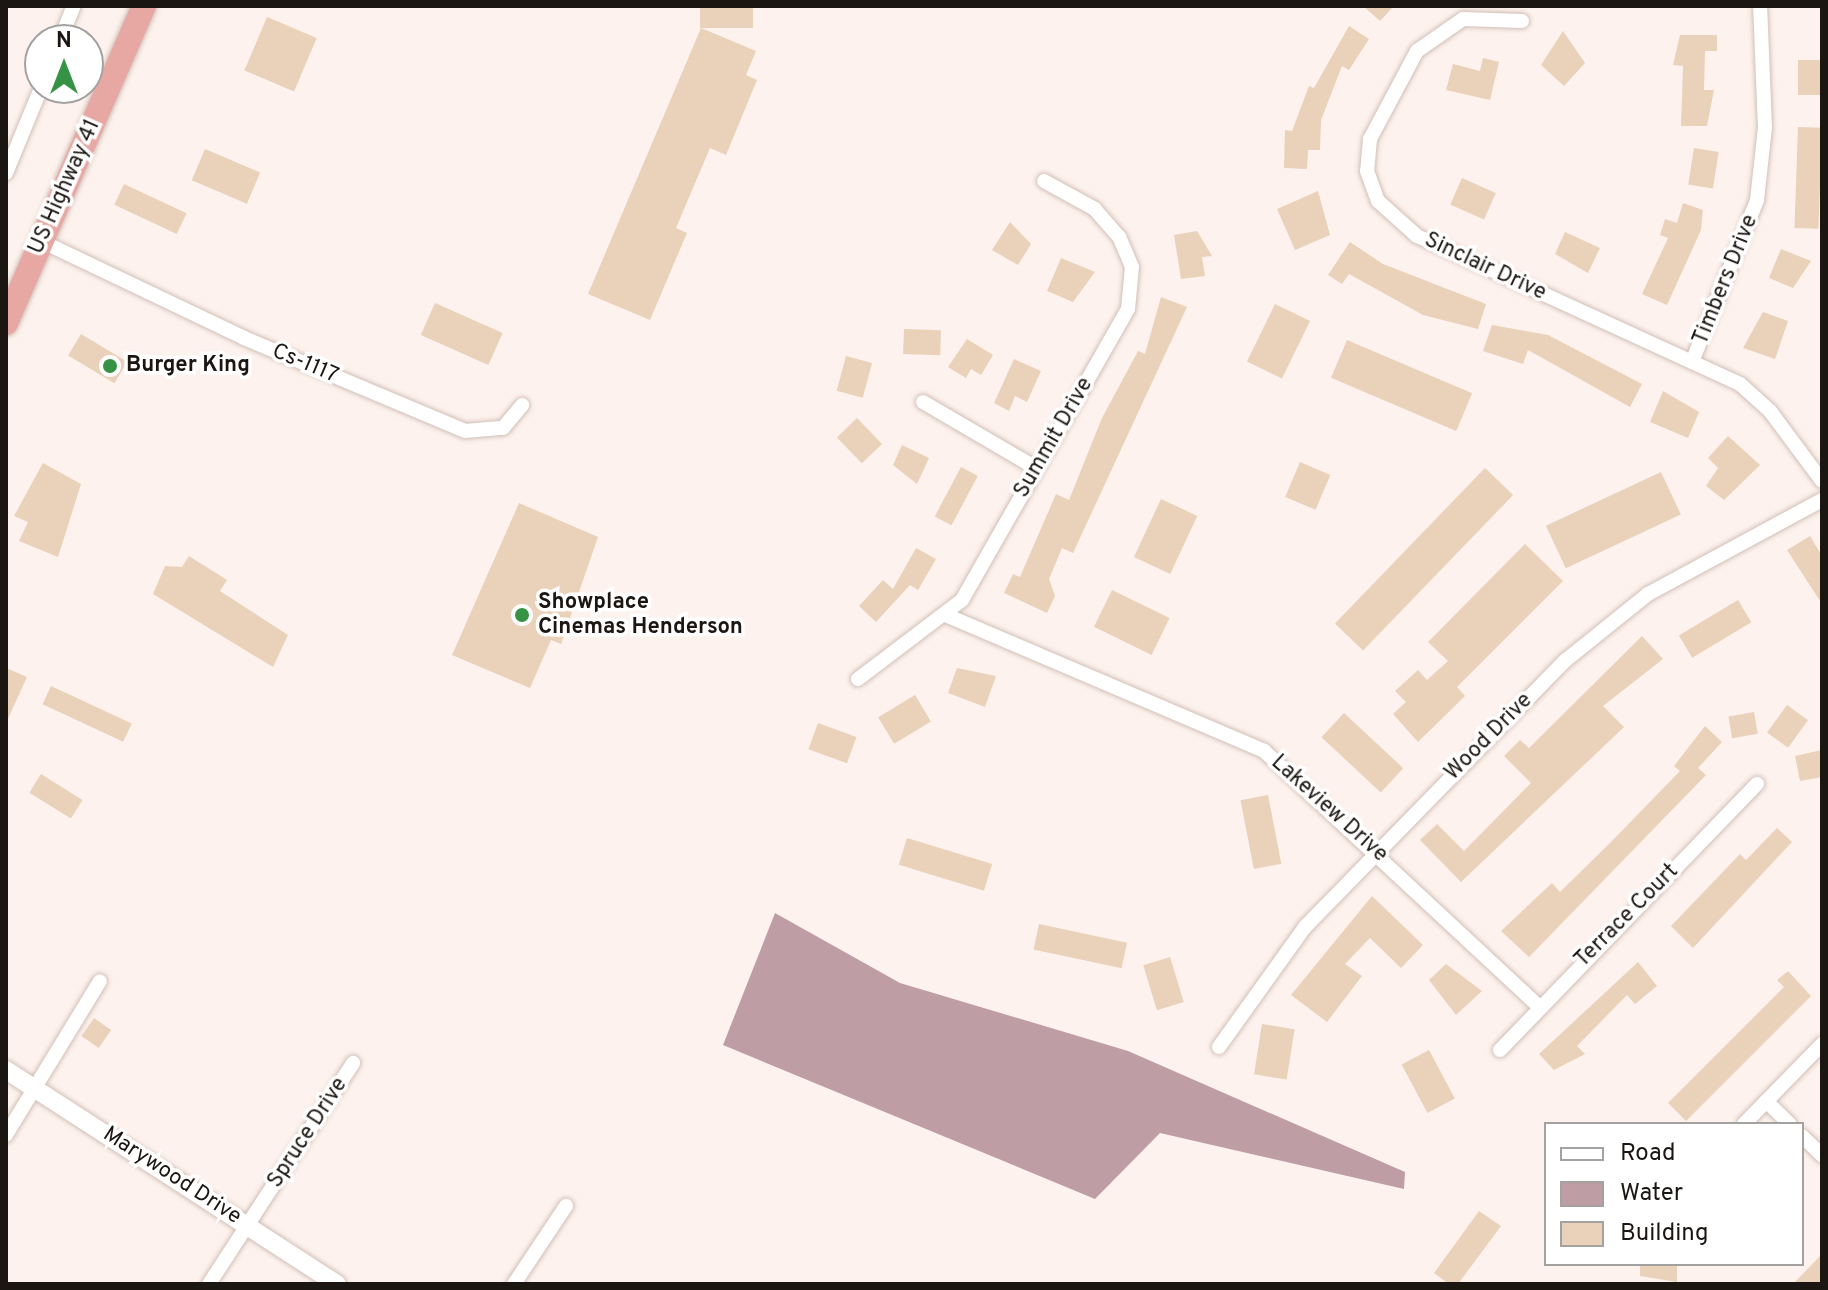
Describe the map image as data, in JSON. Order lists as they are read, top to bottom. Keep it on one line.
{"streets":{"highway":["US Highway 41"],"street":["Sinclair Drive","Timbers Drive","Cs-1117","Summit Drive","Wood Drive","Lakeview Drive","Terrace Court","Spruce Drive","Marywood Drive"]},"crossings":[["US Highway 41","Cs-1117"],["Sinclair Drive","Timbers Drive"],["Summit Drive","Lakeview Drive"],["Wood Drive","Lakeview Drive"],["Lakeview Drive","Terrace Court"],["Spruce Drive","Marywood Drive"]],"places":["Burger King","Showplace Cinemas Henderson"],"legend":["Road","Water","Building"],"north":"top"}
